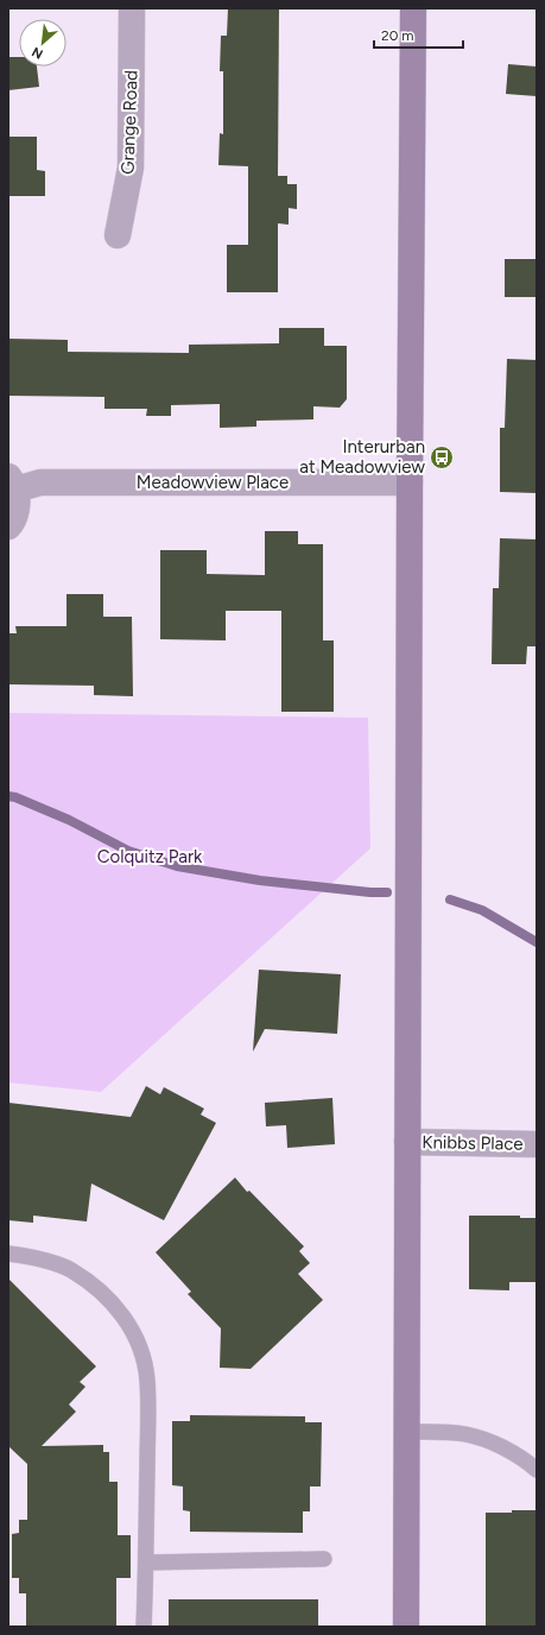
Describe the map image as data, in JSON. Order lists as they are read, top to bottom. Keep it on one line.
{"streets":{"street":["Grange Road","Meadowview Place","Knibbs Place"]},"parks":["Colquitz Park"],"places":{"bus stop":["Interurban at Meadowview"]},"scale_bar":"20 m","north":"bottom left"}
